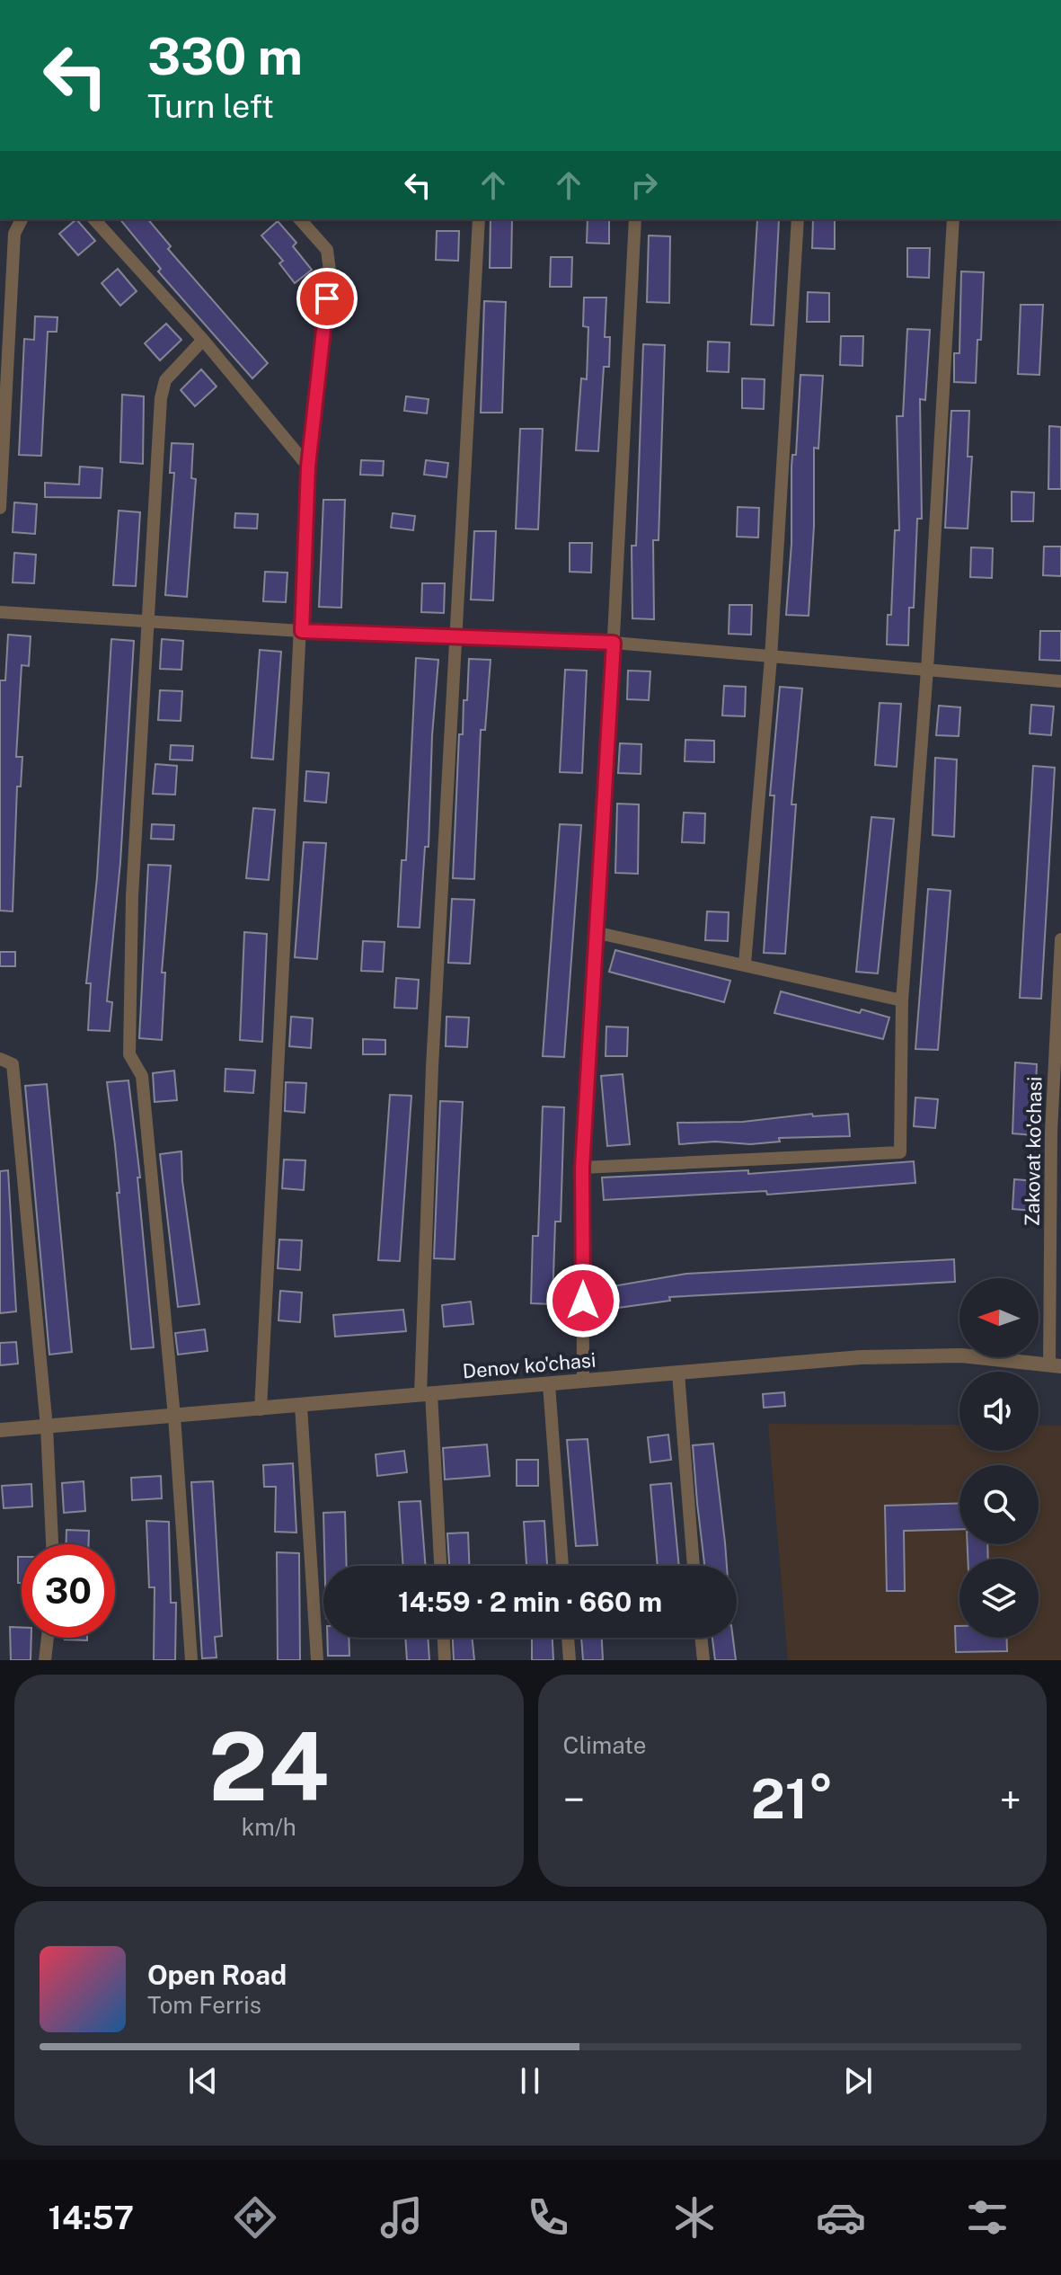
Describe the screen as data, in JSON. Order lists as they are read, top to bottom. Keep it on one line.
{"streets":{"street":["Zakovat ko'chasi","Denov ko'chasi"]},"crossings":[["Zakovat ko'chasi","Denov ko'chasi"]],"north":"left","page":{"turn":["330 m","Turn left"],"limit":"30","trip":"14:59 · 2 min · 660 m","tile":[["24","km/h"],"Climate"],"heat":["−","21°","+"],"song":["Open Road","Tom Ferris"],"tabs":"14:57"}}
